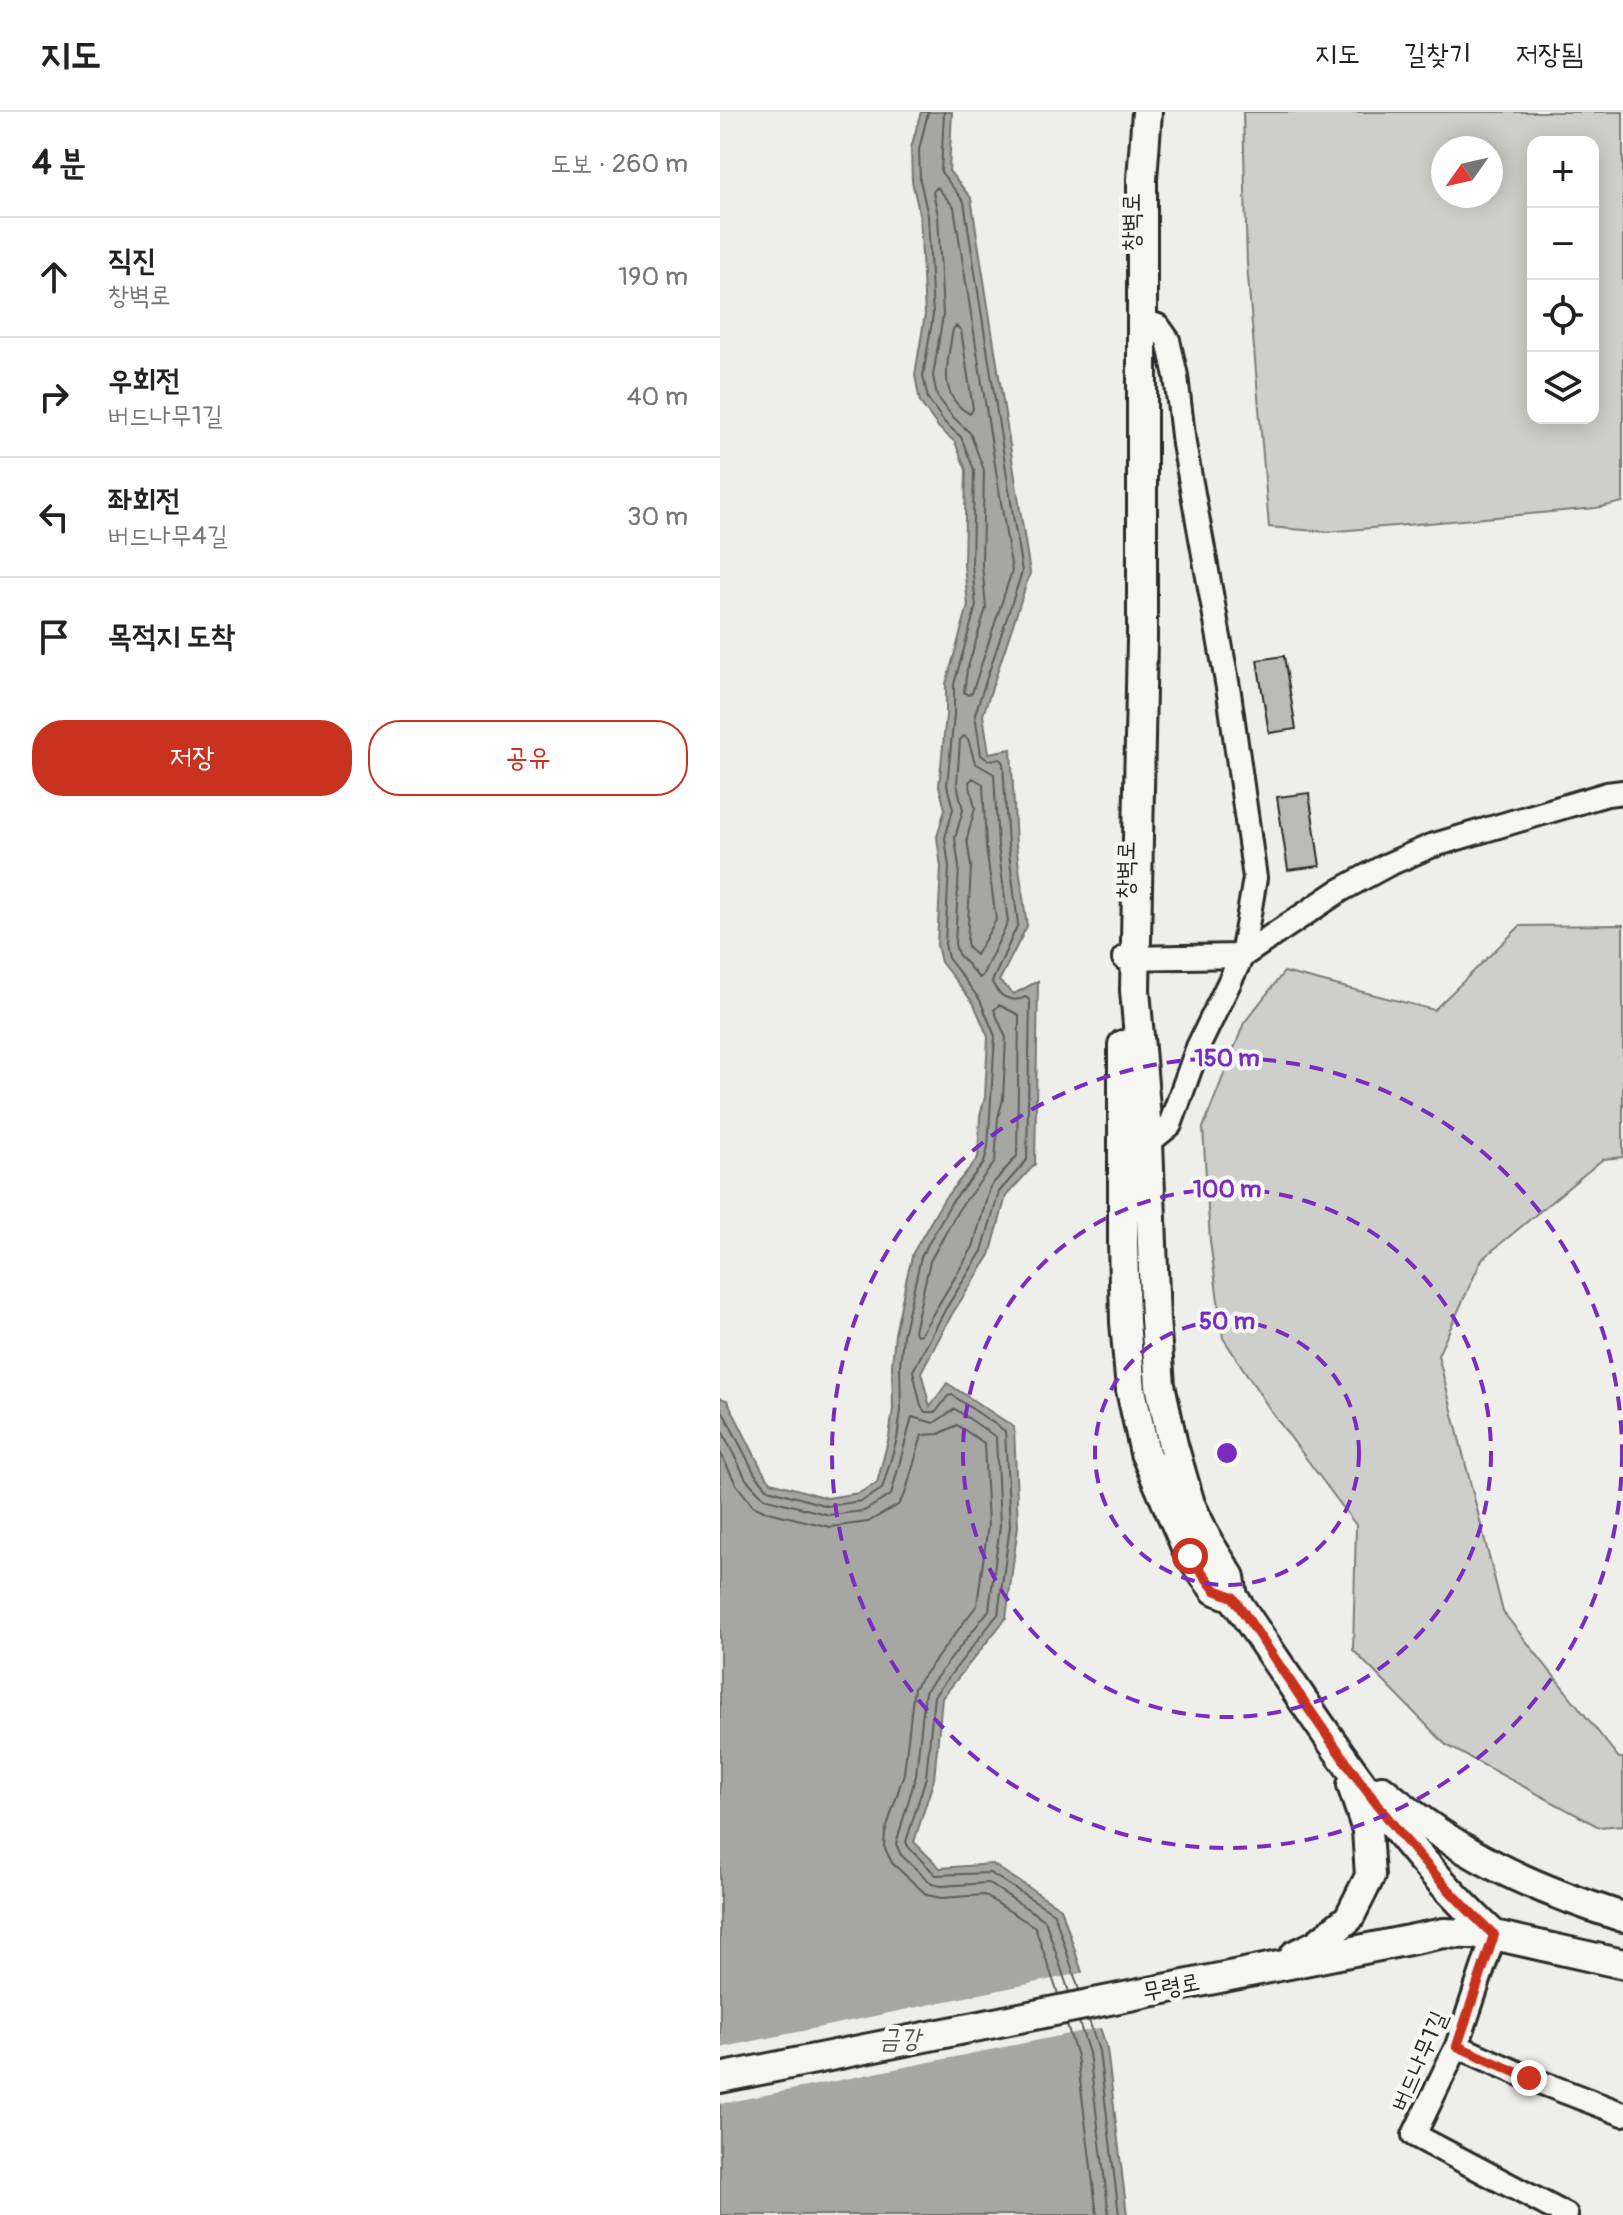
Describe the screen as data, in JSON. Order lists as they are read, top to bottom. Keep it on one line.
{"streets":{"main road":["창벽로","무령로"],"street":["버드나무1길"]},"crossings":[["창벽로","무령로"],["창벽로","버드나무1길"],["무령로","버드나무1길"]],"water":["금강"],"north":"bottom left","page":{"header":"지도","nav":["지도","길찾기","저장됨"],"heading":["4 분","도보 · 260 m"],"map_buttons":["+","−"],"list":[["직진","창벽로","190 m"],["우회전","버드나무1길","40 m"],["좌회전","버드나무4길","30 m"],"목적지 도착"],"buttons":["저장","공유"]},"rings":["150 m","100 m","50 m"]}
